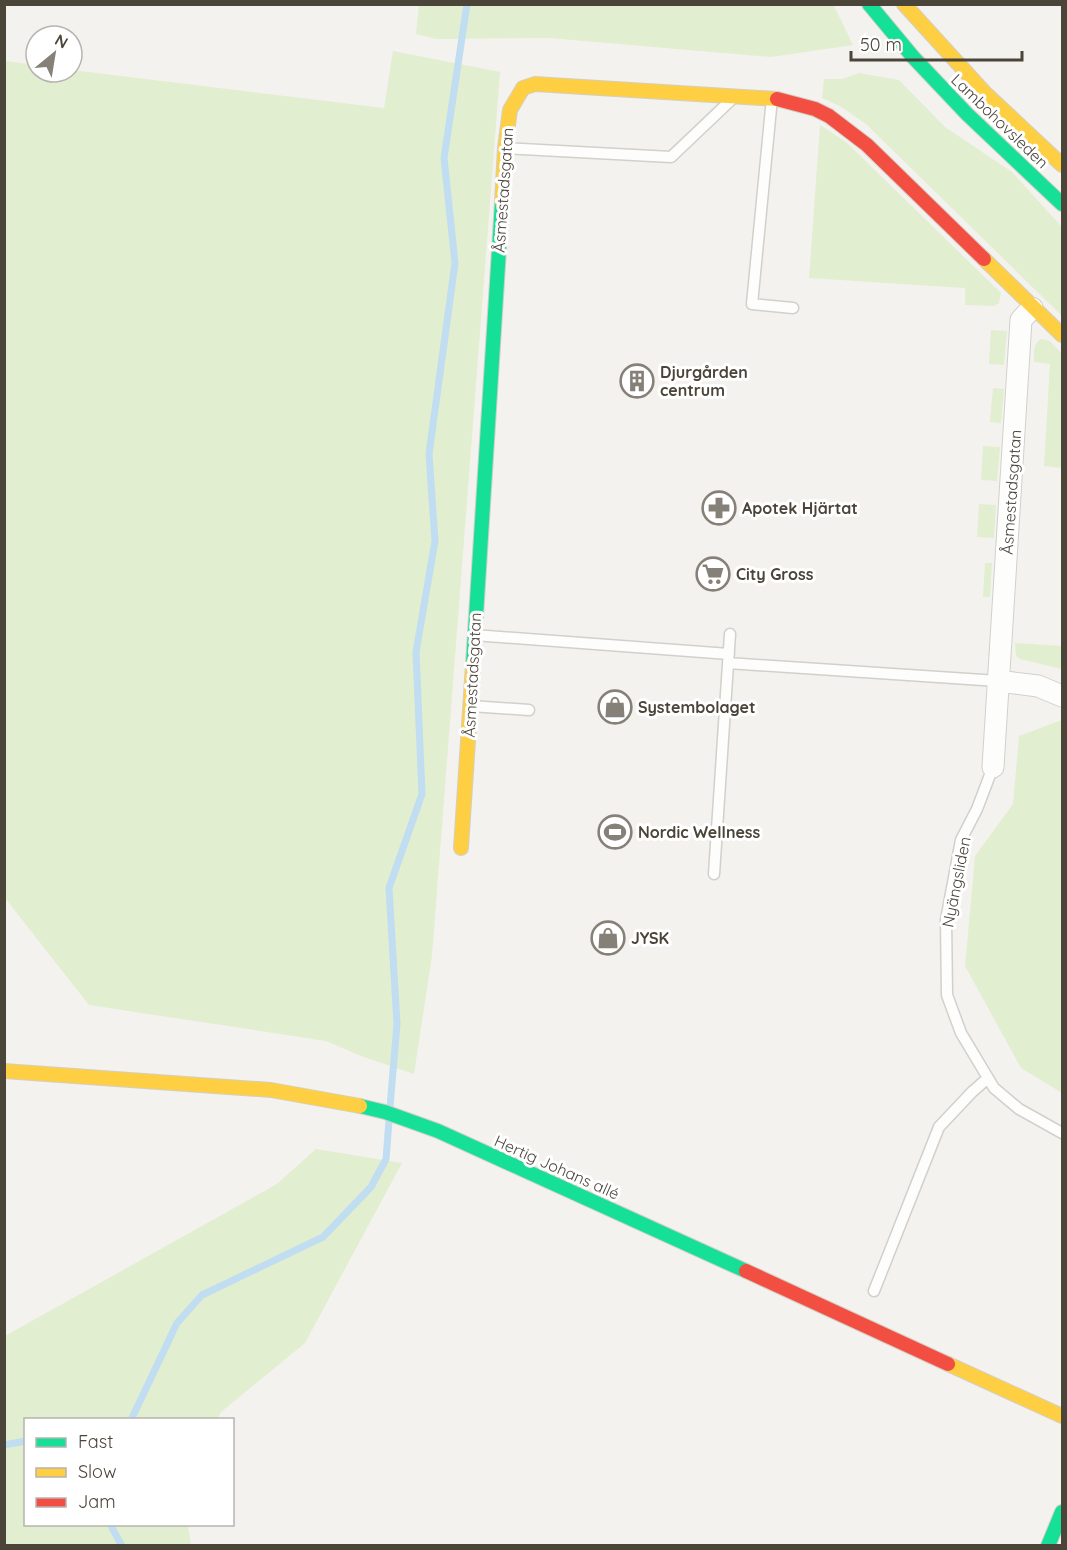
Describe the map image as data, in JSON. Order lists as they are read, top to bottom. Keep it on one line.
{"streets":{"street":["Lambohovsleden","Åsmestadsgatan","Hertig Johans allé"],"lane":["Nyängsliden"]},"crossings":[["Åsmestadsgatan","Nyängsliden"]],"places":{"building":["Djurgården centrum"],"pharmacy":["Apotek Hjärtat"],"supermarket":["City Gross"],"shop":["Systembolaget","JYSK"],"sports":["Nordic Wellness"]},"legend":["Fast","Slow","Jam"],"scale_bar":"50 m","north":"top right"}
